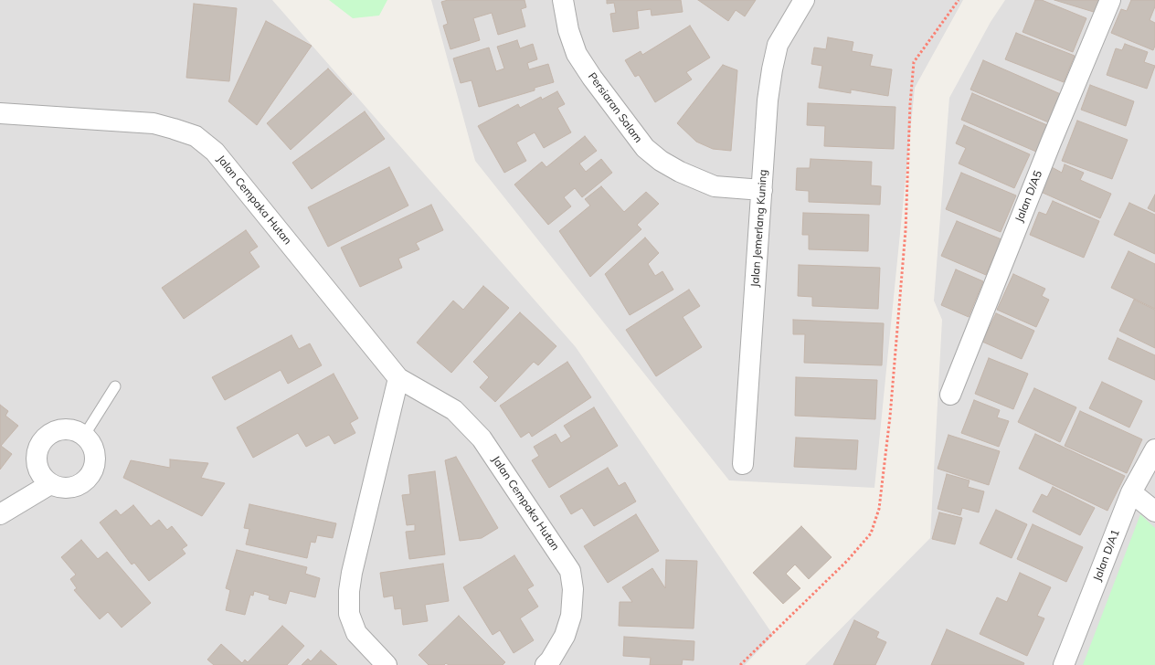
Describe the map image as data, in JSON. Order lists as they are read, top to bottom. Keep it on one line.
{"streets":{"street":["Persiaran Salam","Jalan D/A5","Jalan Cempaka Hutan","Jalan Jemerlang Kuning","Jalan D/A1"]},"crossings":[["Persiaran Salam","Jalan Jemerlang Kuning"]]}
